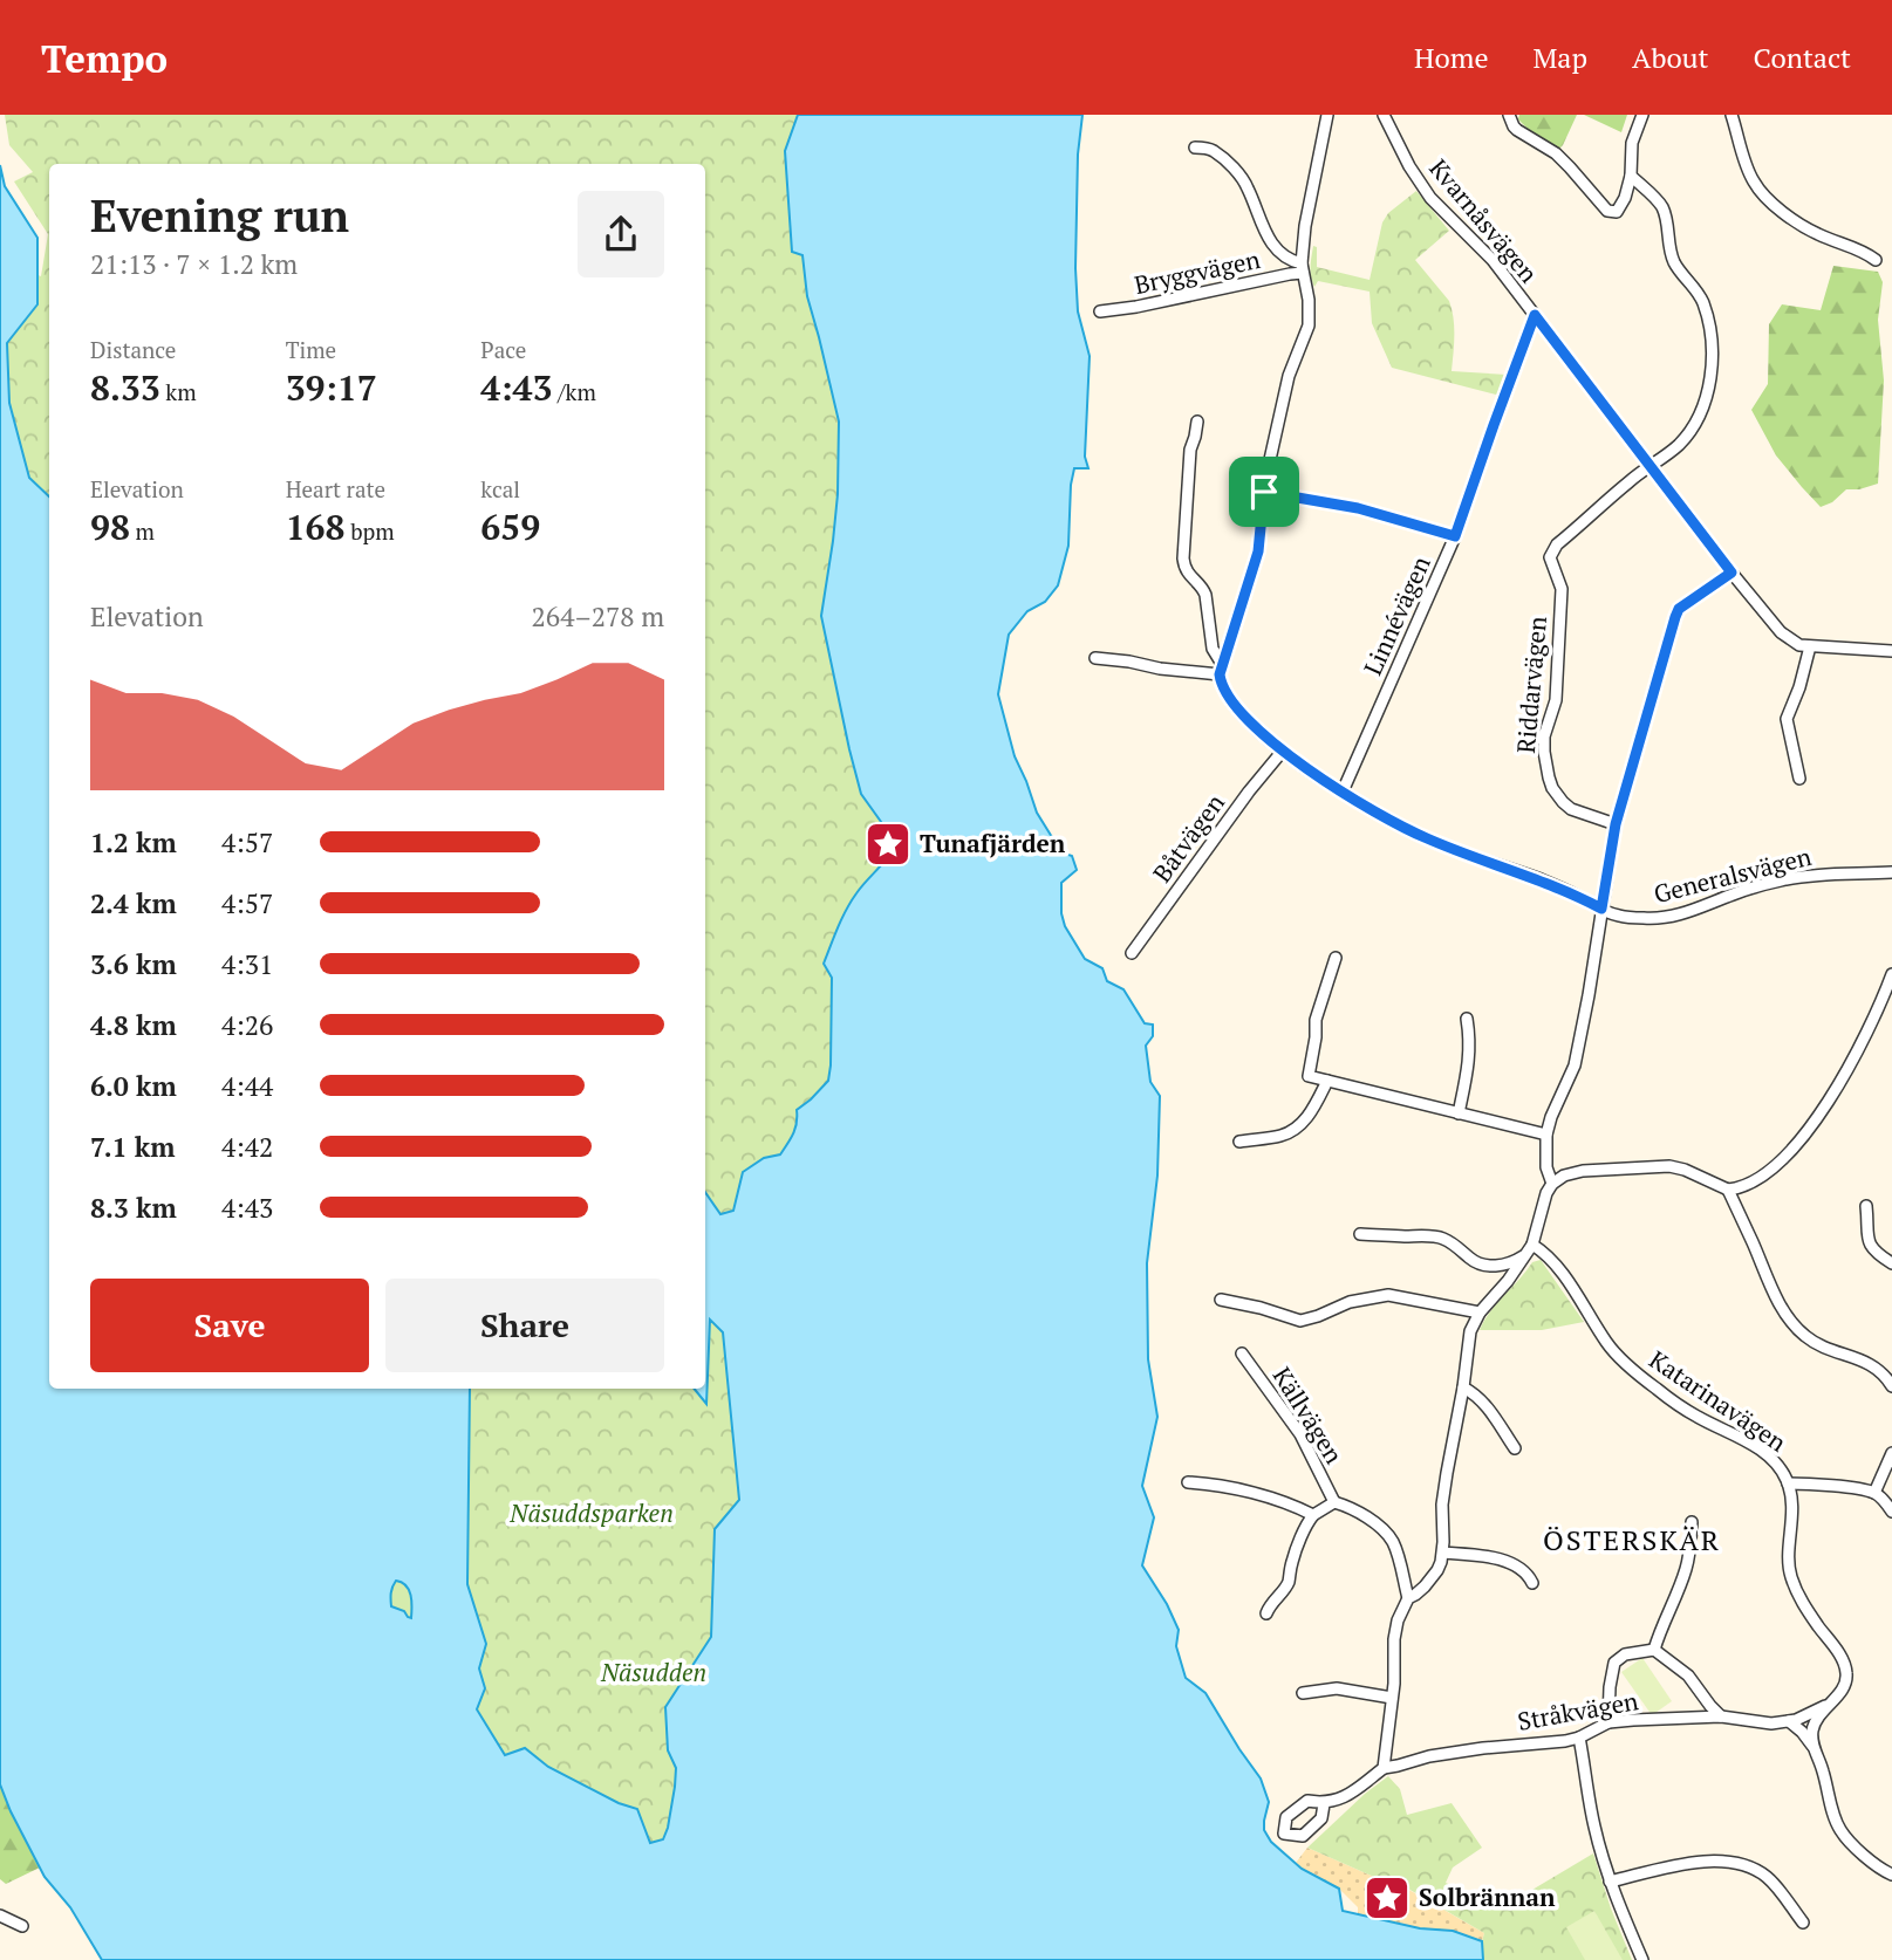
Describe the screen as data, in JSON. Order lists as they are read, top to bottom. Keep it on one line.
{"streets":{"street":["Kvarnåsvägen","Bryggvägen","Linnévägen","Riddarvägen","Båtvägen","Generalsvägen","Katarinavägen","Källvägen","Stråkvägen"]},"crossings":[["Kvarnåsvägen","Linnévägen"],["Kvarnåsvägen","Riddarvägen"],["Linnévägen","Generalsvägen"],["Båtvägen","Generalsvägen"],["Katarinavägen","Stråkvägen"]],"districts":["ÖSTERSKÄR"],"parks":["Näsuddsparken","Näsudden"],"places":{"place":["Tunafjärden","Solbrännan"]},"page":{"header":"Tempo","nav":["Home","Map","About","Contact"],"heading":["Evening run","21:13 · 7 × 1.2 km"],"stats":[["Distance","8.33 km"],["Time","39:17"],["Pace","4:43 /km"],["Elevation","98 m"],["Heart rate","168 bpm"],["kcal","659"]],"chart":["Elevation","264–278 m"],"list":[{"name":"1.2 km","note":"4:57"},{"name":"2.4 km","note":"4:57"},{"name":"3.6 km","note":"4:31"},{"name":"4.8 km","note":"4:26"},{"name":"6.0 km","note":"4:44"},{"name":"7.1 km","note":"4:42"},{"name":"8.3 km","note":"4:43"}],"buttons":["Save","Share"]}}
